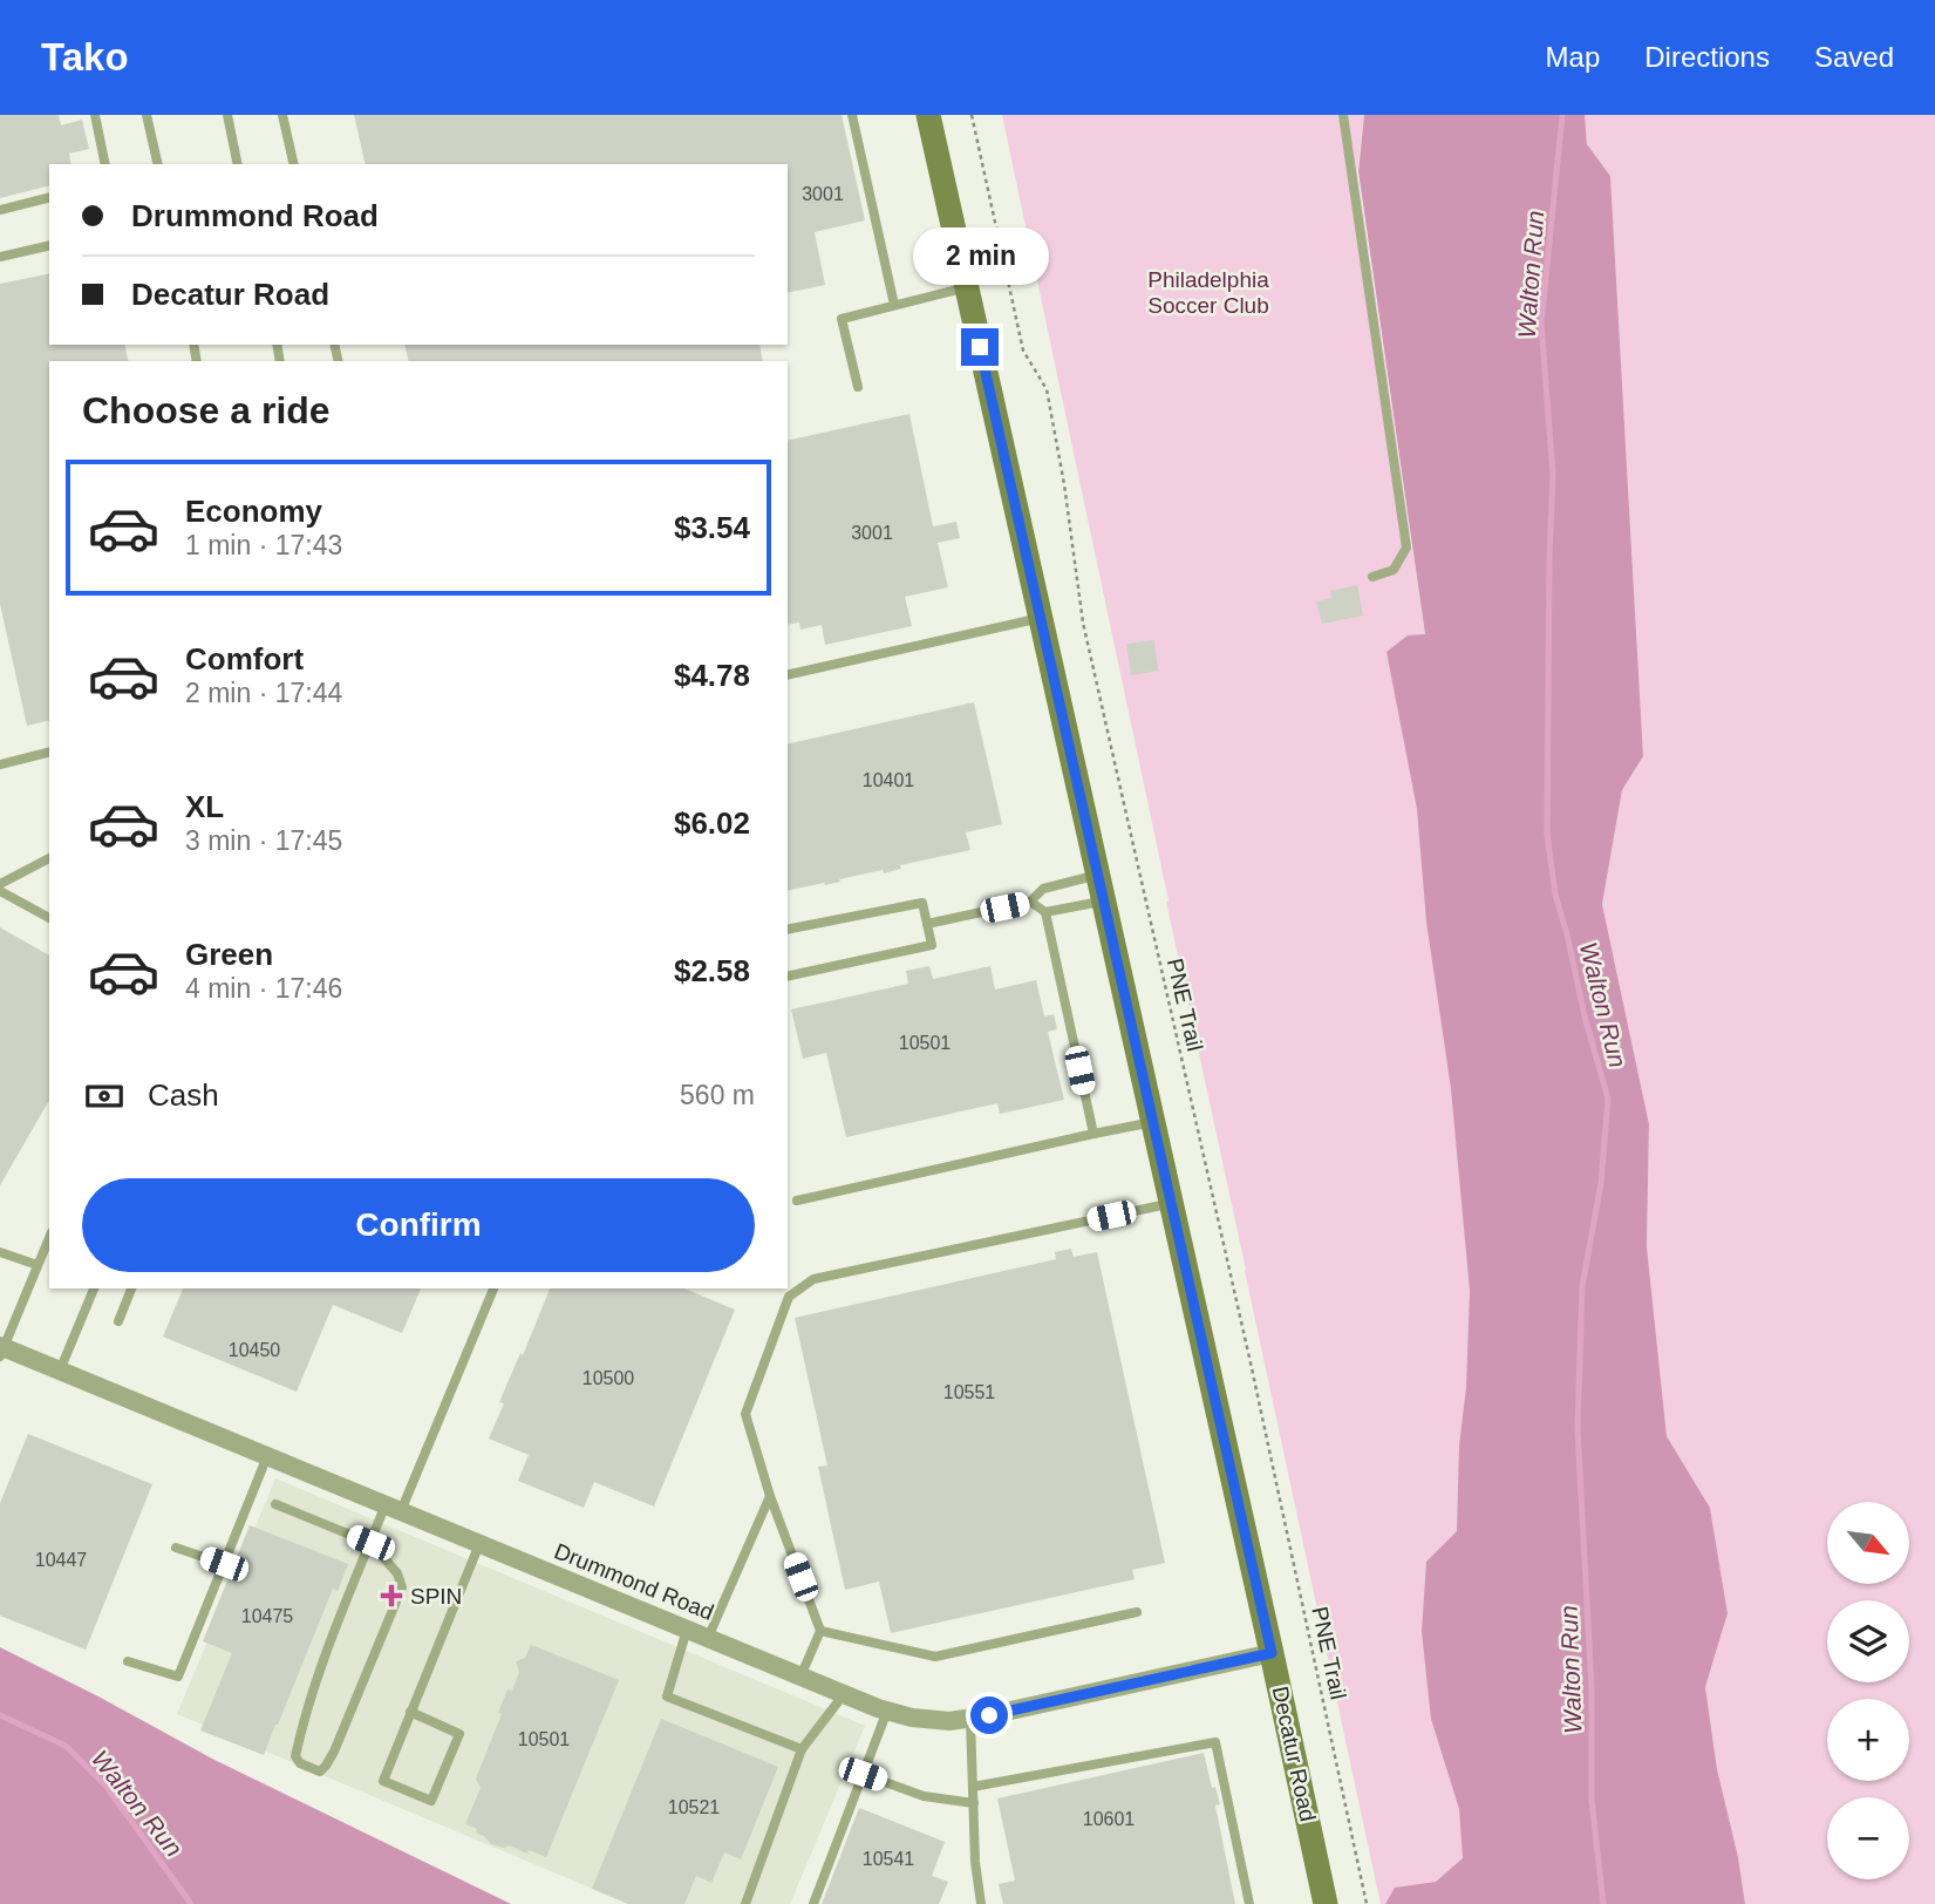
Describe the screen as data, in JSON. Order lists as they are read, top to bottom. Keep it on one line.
{"streets":{"street":["Drummond Road","Decatur Road"],"path":["PNE Trail"]},"crossings":[["Drummond Road","Decatur Road"]],"water":["Walton Run"],"parks":["Philadelphia Soccer Club"],"places":{"health":["SPIN"]},"house_numbers":["3001","3001","10401","10501","10450","10500","10551","10447","10475","10501","10521","10601","10541"],"north":"bottom right","page":{"header":"Tako","nav":["Map","Directions","Saved"],"banner":["Drummond Road","Decatur Road"],"bubble":"2 min","heading":"Choose a ride","list":[{"name":"Economy","note":"1 min · 17:43","value":"$3.54"},{"name":"Comfort","note":"2 min · 17:44","value":"$4.78"},{"name":"XL","note":"3 min · 17:45","value":"$6.02"},{"name":"Green","note":"4 min · 17:46","value":"$2.58"}],"pay":["Cash","560 m"],"buttons":"Confirm","map_buttons":["+","−"]}}
